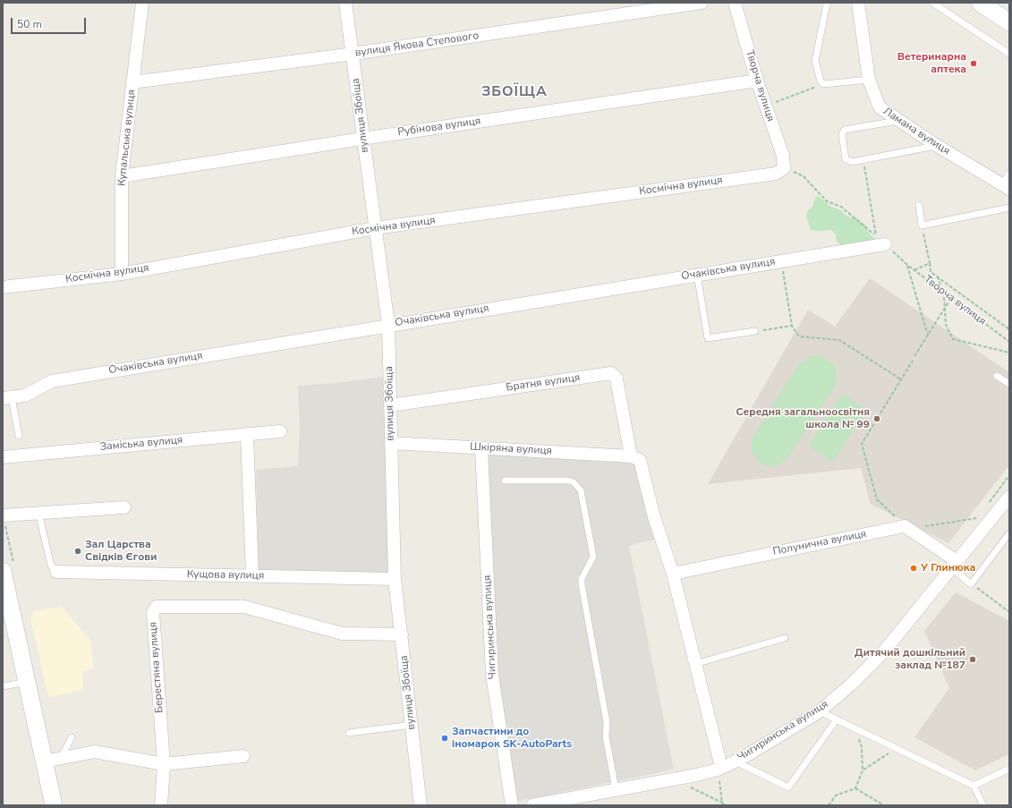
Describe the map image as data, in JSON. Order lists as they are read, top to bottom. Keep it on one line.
{"streets":{"street":["вулиця Якова Степового","Творча вулиця","вулиця Збоїща","Рубінова вулиця","Ламана вулиця","Купальська вулиця","Космічна вулиця","Очаківська вулиця","Братня вулиця","Заміська вулиця","Шкіряна вулиця","Полунична вулиця","Кущова вулиця","Чигиринська вулиця","Берестяна вулиця"]},"crossings":[["вулиця Якова Степового","вулиця Збоїща"],["вулиця Якова Степового","Купальська вулиця"],["Творча вулиця","Рубінова вулиця"],["Творча вулиця","Космічна вулиця"],["Творча вулиця","Очаківська вулиця"],["вулиця Збоїща","Рубінова вулиця"],["вулиця Збоїща","Космічна вулиця"],["вулиця Збоїща","Очаківська вулиця"],["вулиця Збоїща","Братня вулиця"],["вулиця Збоїща","Шкіряна вулиця"],["вулиця Збоїща","Кущова вулиця"],["вулиця Збоїща","Берестяна вулиця"],["Рубінова вулиця","Купальська вулиця"],["Купальська вулиця","Космічна вулиця"],["Братня вулиця","Шкіряна вулиця"],["Шкіряна вулиця","Чигиринська вулиця"],["Полунична вулиця","Чигиринська вулиця"]],"districts":["ЗБОЇЩА"],"places":["Ветеринарна аптека","Середня загальноосвітня школа № 99","Зал Царства Свідків Єгови","У Глинюка","Дитячий дошкільний заклад №187","Запчастини до іномарок SK-AutoParts"],"scale_bar":"50 m"}
